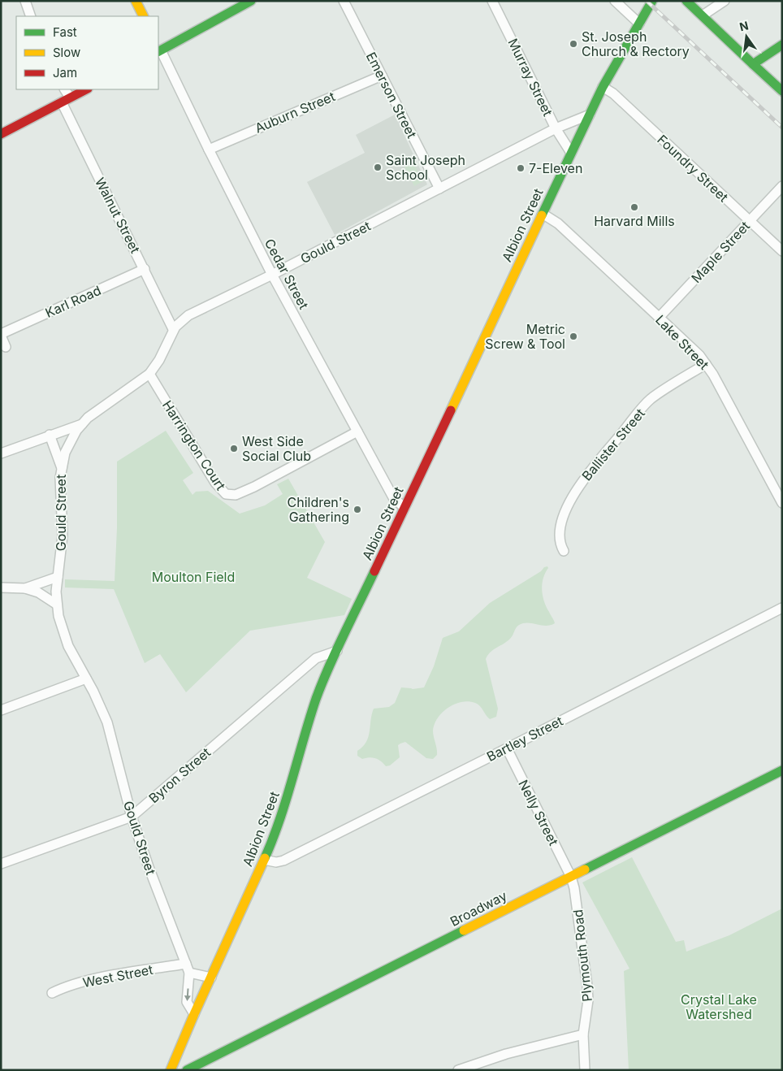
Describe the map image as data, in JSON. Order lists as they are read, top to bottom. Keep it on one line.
{"streets":{"main road":["Albion Street","Broadway"],"street":["Murray Street","Emerson Street","Auburn Street","Foundry Street","Walnut Street","Gould Street","Maple Street","Cedar Street","Karl Road","Lake Street","Ballister Street","Harrington Court","Bartley Street","Byron Street","Nelly Street","Plymouth Road","West Street"]},"crossings":[["Murray Street","Albion Street"],["Murray Street","Gould Street"],["Emerson Street","Auburn Street"],["Emerson Street","Gould Street"],["Auburn Street","Cedar Street"],["Foundry Street","Albion Street"],["Foundry Street","Maple Street"],["Walnut Street","Gould Street"],["Walnut Street","Karl Road"],["Albion Street","Gould Street"],["Albion Street","Cedar Street"],["Albion Street","Lake Street"],["Albion Street","Bartley Street"],["Albion Street","Byron Street"],["Gould Street","Cedar Street"],["Gould Street","Harrington Court"],["Gould Street","Byron Street"],["Gould Street","West Street"],["Maple Street","Lake Street"],["Cedar Street","Harrington Court"],["Lake Street","Ballister Street"],["Bartley Street","Nelly Street"],["Nelly Street","Broadway"],["Nelly Street","Plymouth Road"],["Broadway","Plymouth Road"]],"parks":["Moulton Field","Crystal Lake Watershed"],"places":["St. Joseph Church & Rectory","Saint Joseph School","7-Eleven","Harvard Mills","Metric Screw & Tool","West Side Social Club","Children's Gathering"],"legend":["Fast","Slow","Jam"],"north":"top"}
